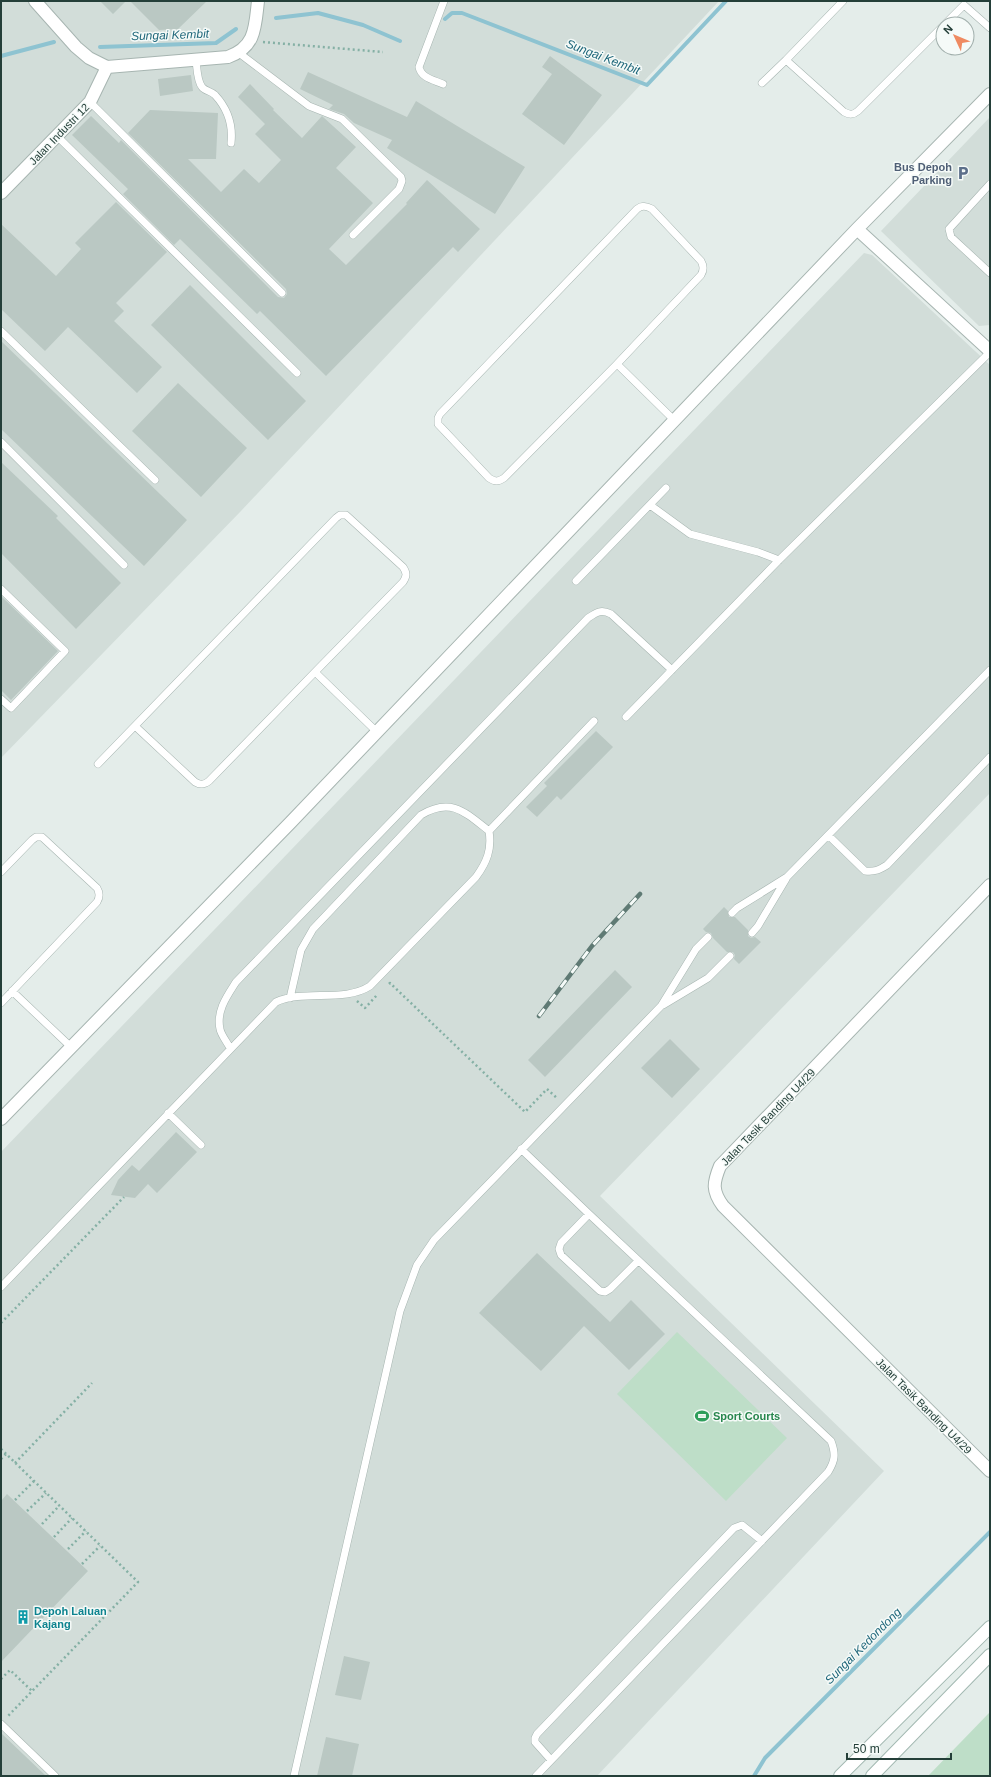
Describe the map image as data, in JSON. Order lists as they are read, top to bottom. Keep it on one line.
{"streets":{"street":["Jalan Industri 12","Jalan Tasik Banding U4/29"]},"water":["Sungai Kembit","Sungai Kedondong"],"places":{"parking":["Bus Depoh Parking"],"sports":["Sport Courts"],"building":["Depoh Laluan Kajang"]},"scale_bar":"50 m","north":"top left"}
